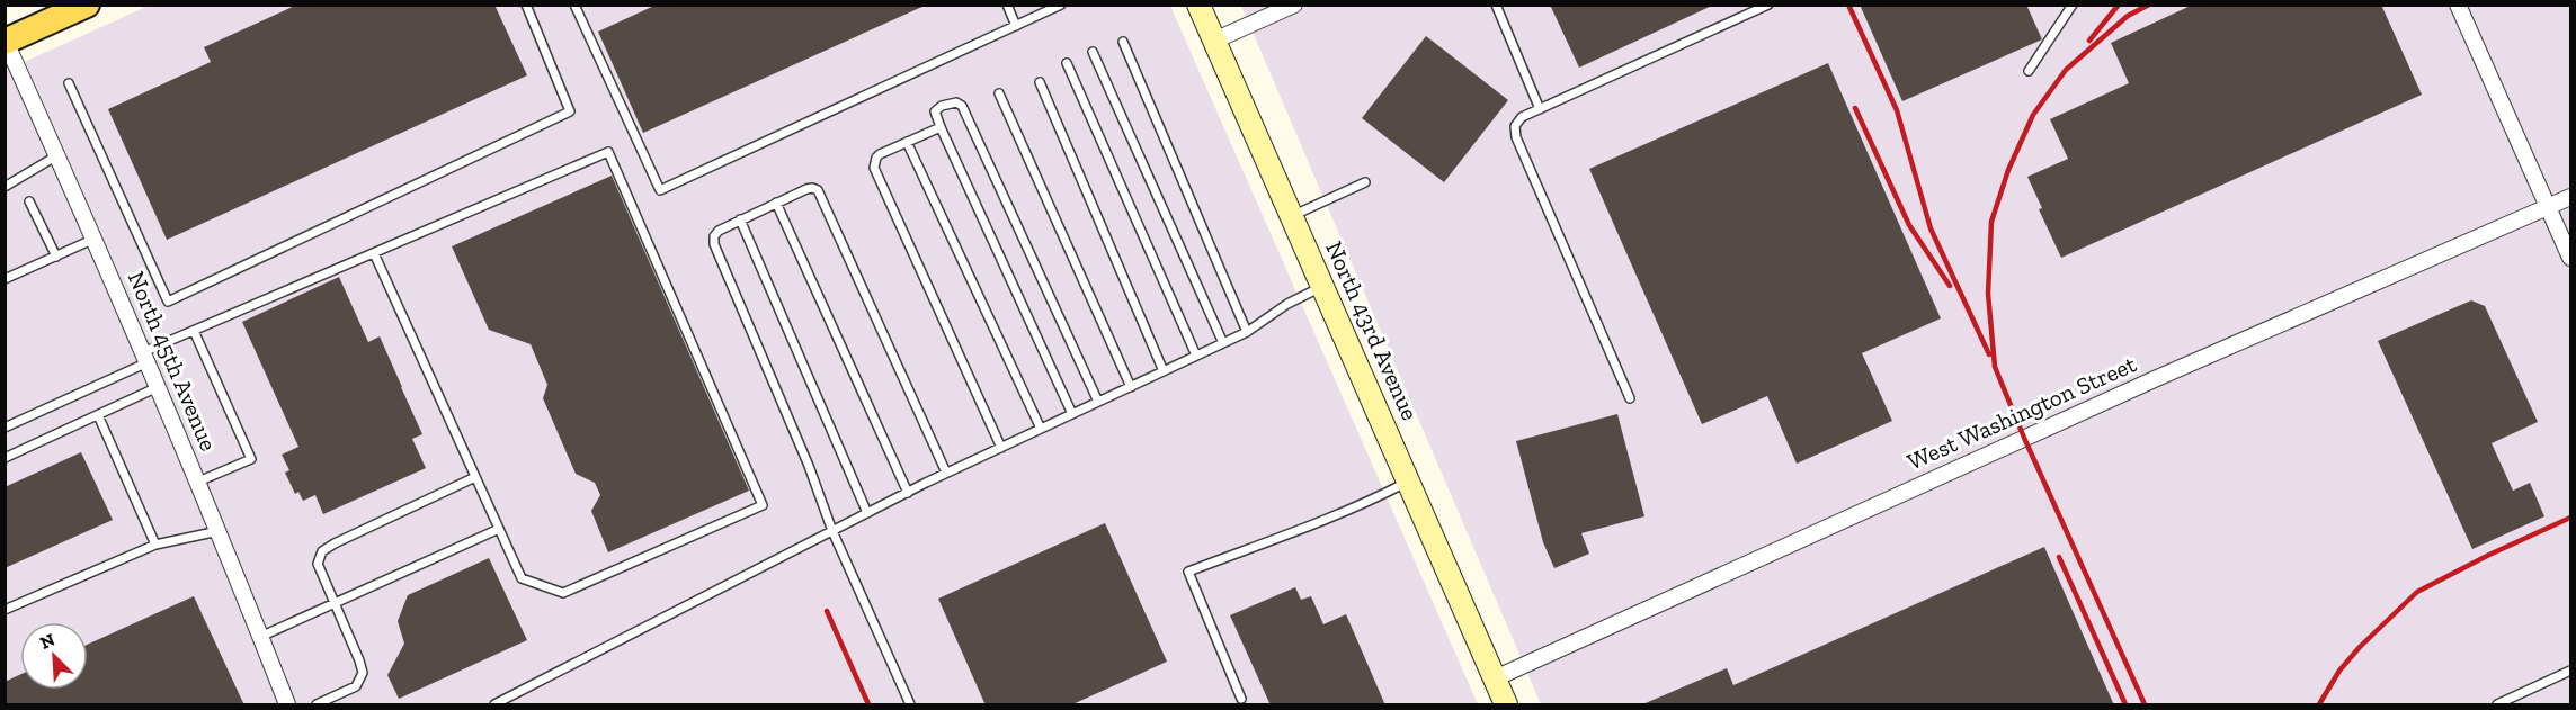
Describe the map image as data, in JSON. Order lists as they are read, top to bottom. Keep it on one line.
{"streets":{"main road":["North 43rd Avenue"],"street":["North 45th Avenue","West Washington Street"]},"crossings":[["North 43rd Avenue","West Washington Street"]],"north":"top left"}
